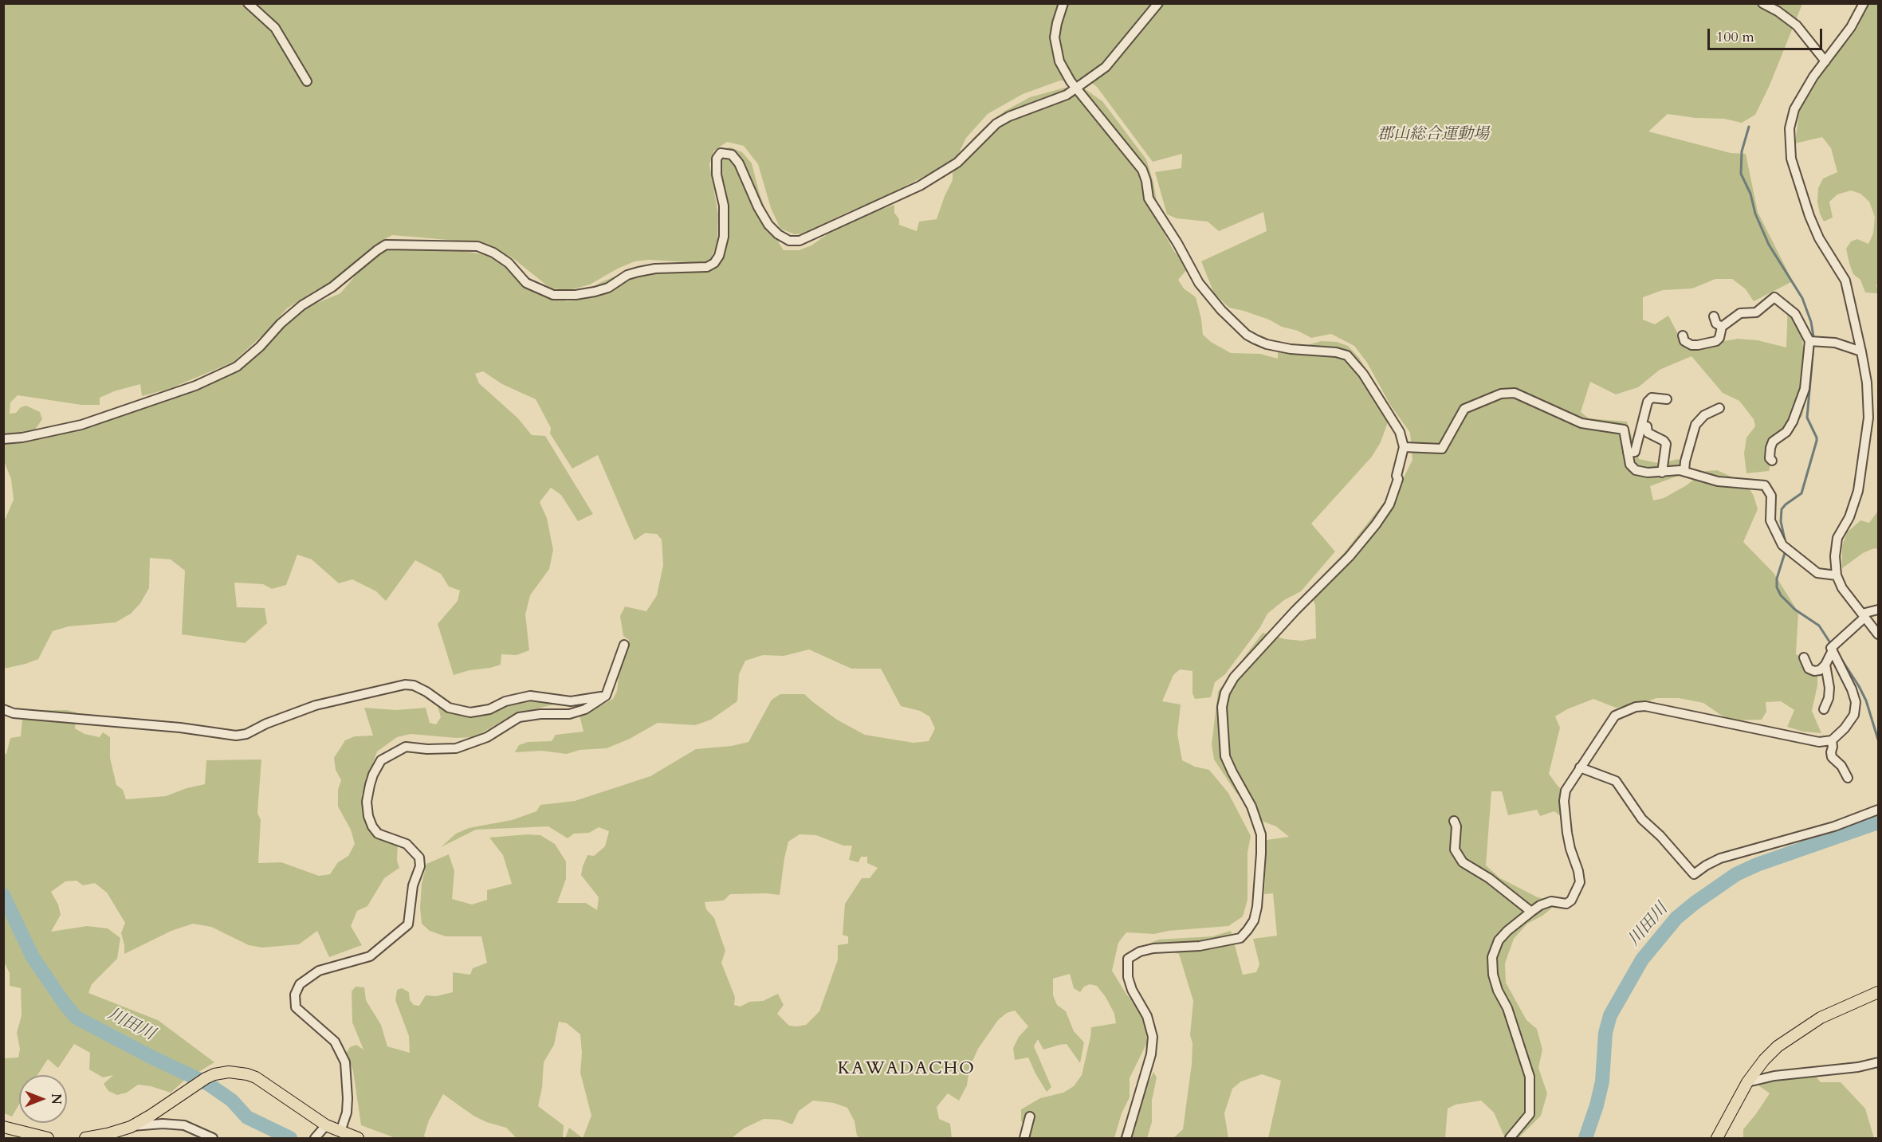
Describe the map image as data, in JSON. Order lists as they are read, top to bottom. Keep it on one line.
{"districts":["KAWADACHO"],"water":["川田川"],"parks":["郡山総合運動場"],"scale_bar":"100 m","north":"right"}
